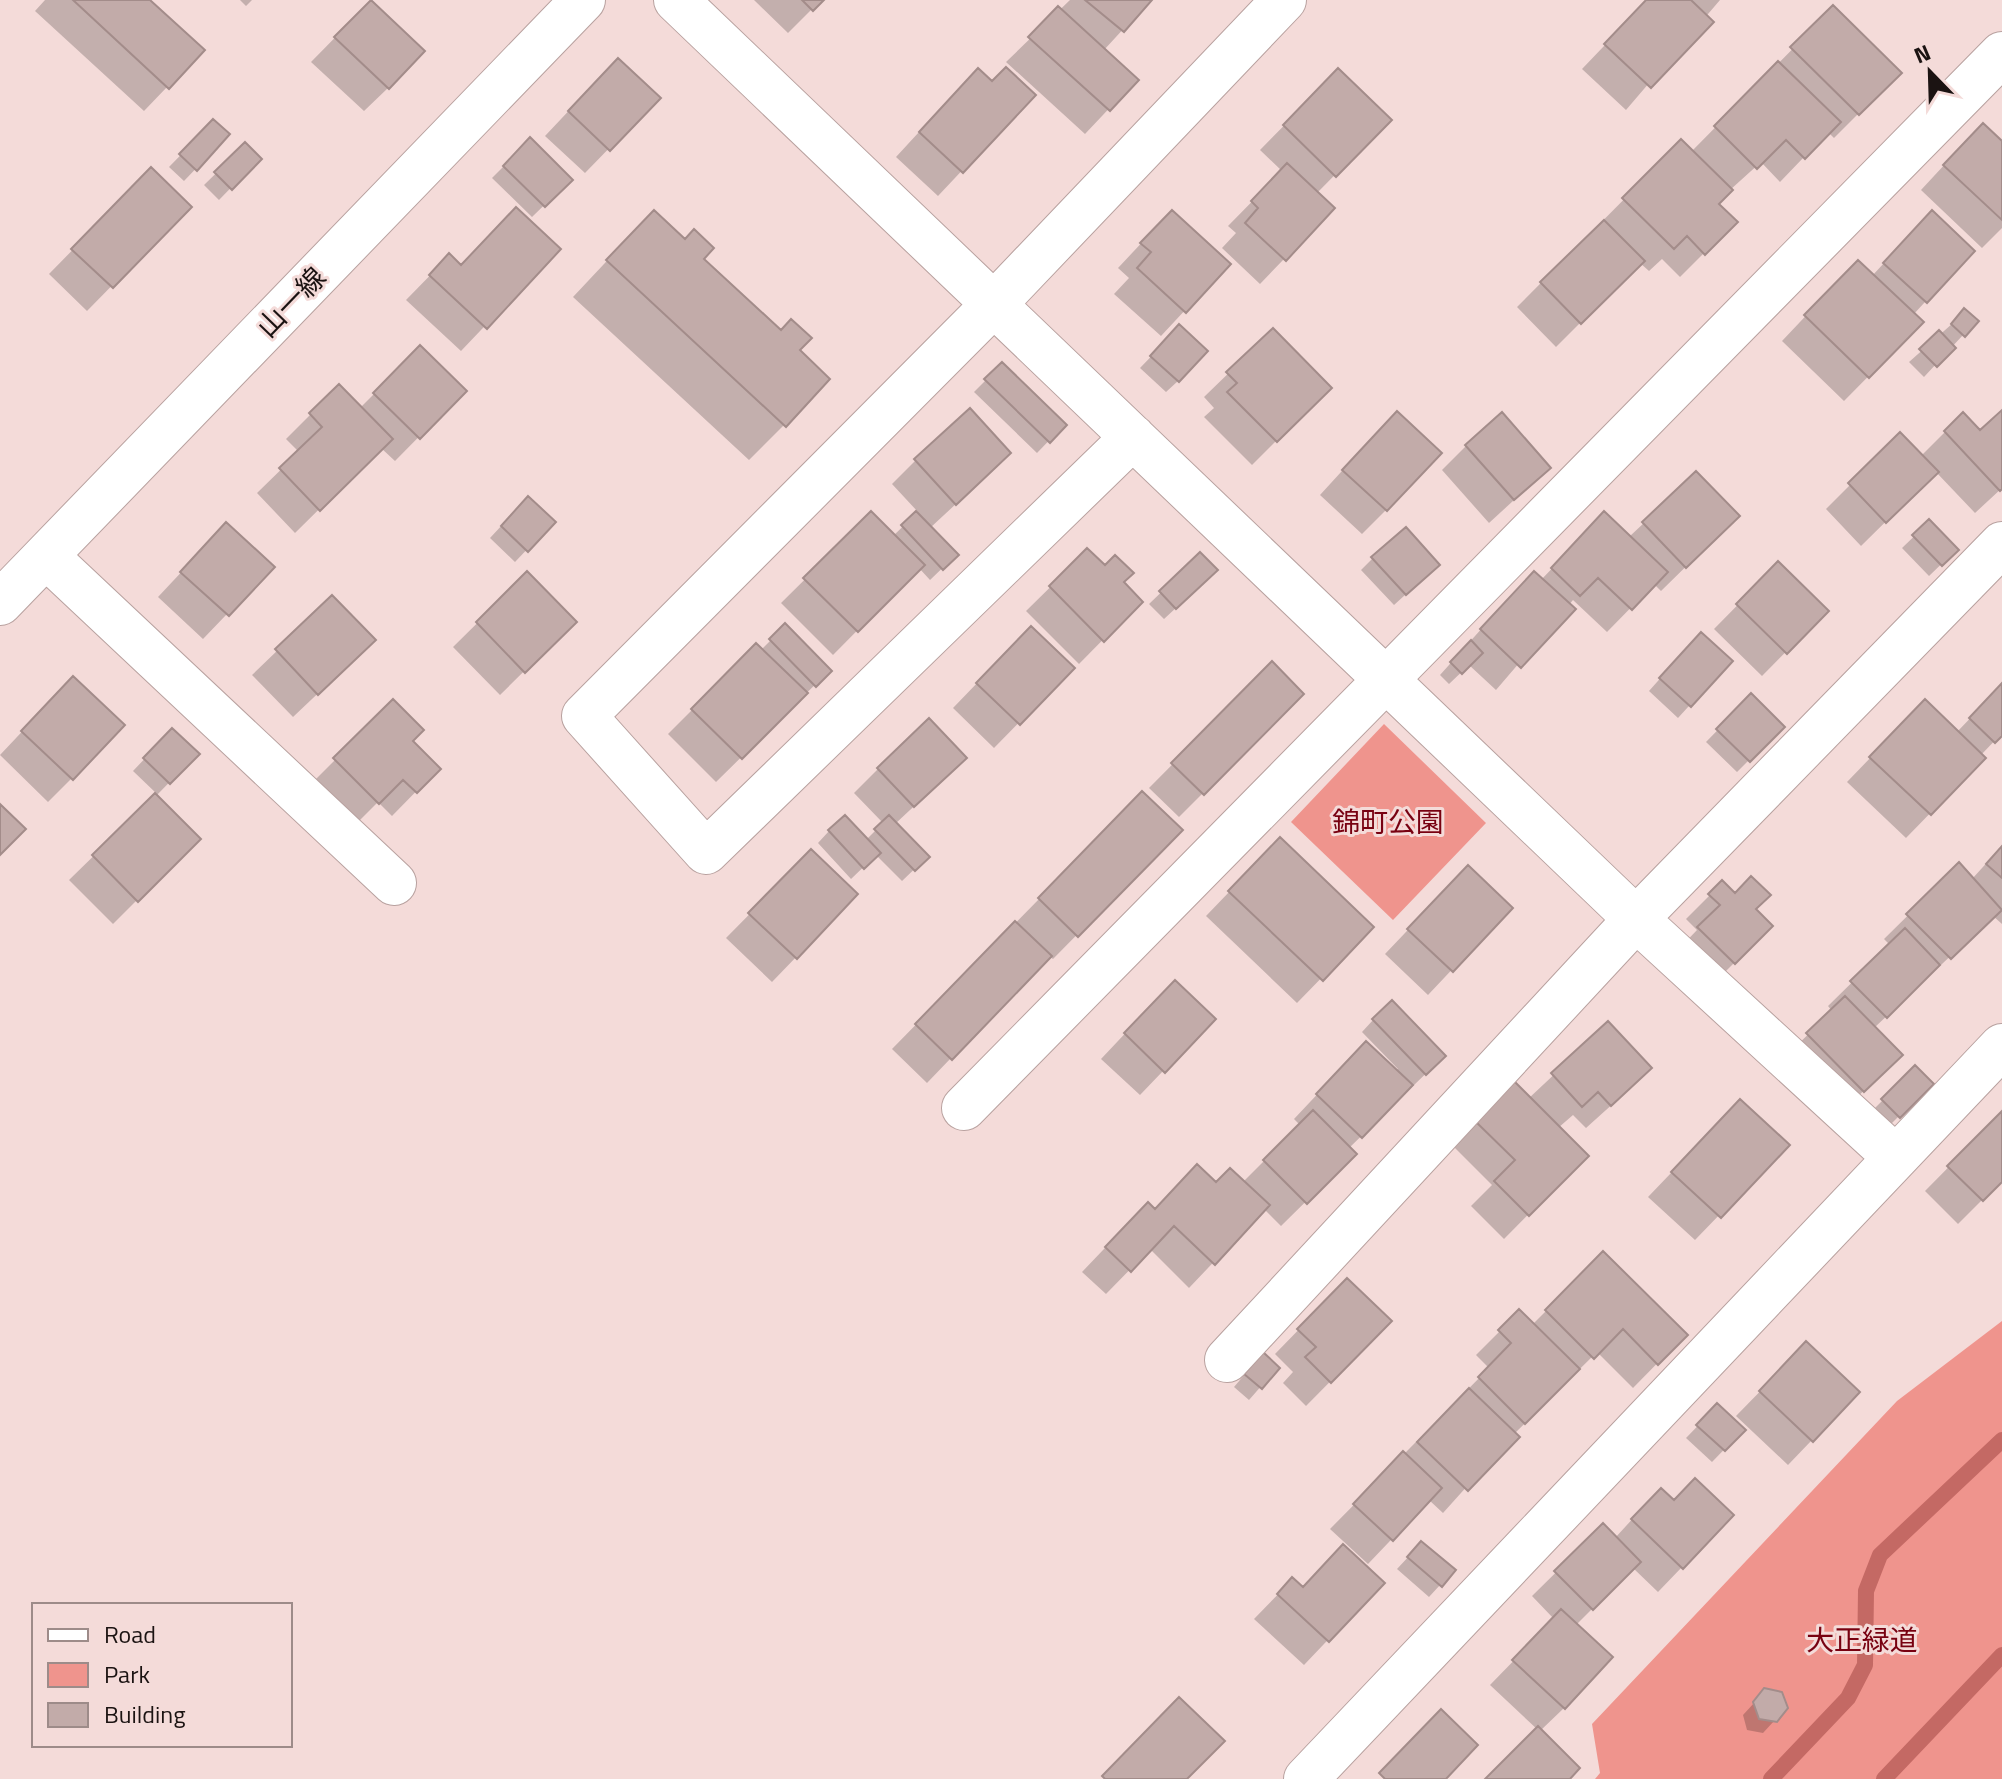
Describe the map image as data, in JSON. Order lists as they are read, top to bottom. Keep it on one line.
{"streets":{"street":["山一線"]},"parks":["錦町公園","大正緑道"],"legend":["Road","Park","Building"],"north":"top left"}
